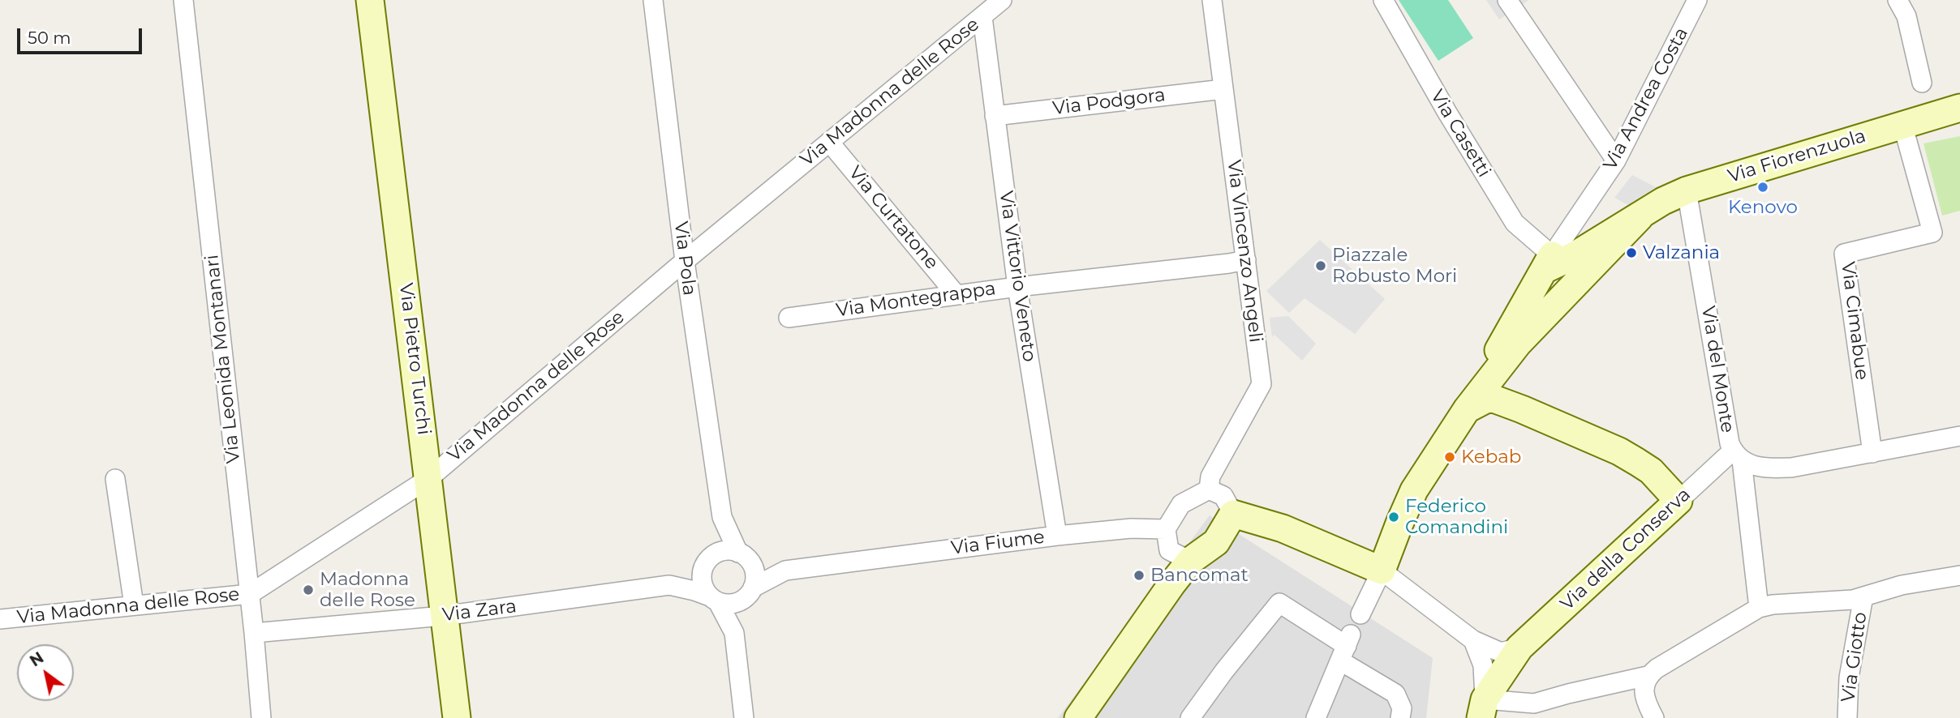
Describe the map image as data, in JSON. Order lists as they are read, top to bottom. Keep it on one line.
{"streets":{"street":["Via Madonna delle Rose","Via Andrea Costa","Via Podgora","Via Casetti","Via Fiorenzuola","Via Curtatone","Via Vincenzo Angeli","Via Pola","Via Vittorio Veneto","Via Montegrappa","Via Cimabue","Via Leonida Montanari","Via Pietro Turchi","Via del Monte","Via Fiume","Via della Conserva","Via Zara","Via Giotto"]},"crossings":[["Via Madonna delle Rose","Via Curtatone"],["Via Madonna delle Rose","Via Pola"],["Via Madonna delle Rose","Via Vittorio Veneto"],["Via Madonna delle Rose","Via Leonida Montanari"],["Via Madonna delle Rose","Via Pietro Turchi"],["Via Andrea Costa","Via Casetti"],["Via Andrea Costa","Via Fiorenzuola"],["Via Podgora","Via Vincenzo Angeli"],["Via Podgora","Via Vittorio Veneto"],["Via Casetti","Via Fiorenzuola"],["Via Fiorenzuola","Via Cimabue"],["Via Fiorenzuola","Via del Monte"],["Via Curtatone","Via Montegrappa"],["Via Vincenzo Angeli","Via Montegrappa"],["Via Vincenzo Angeli","Via Fiume"],["Via Vittorio Veneto","Via Montegrappa"],["Via Vittorio Veneto","Via Fiume"],["Via Leonida Montanari","Via Zara"],["Via Pietro Turchi","Via Zara"],["Via del Monte","Via della Conserva"]],"places":["Kenovo","Valzania","Piazzale Robusto Mori","Kebab","Federico Comandini","Bancomat","Madonna delle Rose"],"scale_bar":"50 m","north":"top left"}
